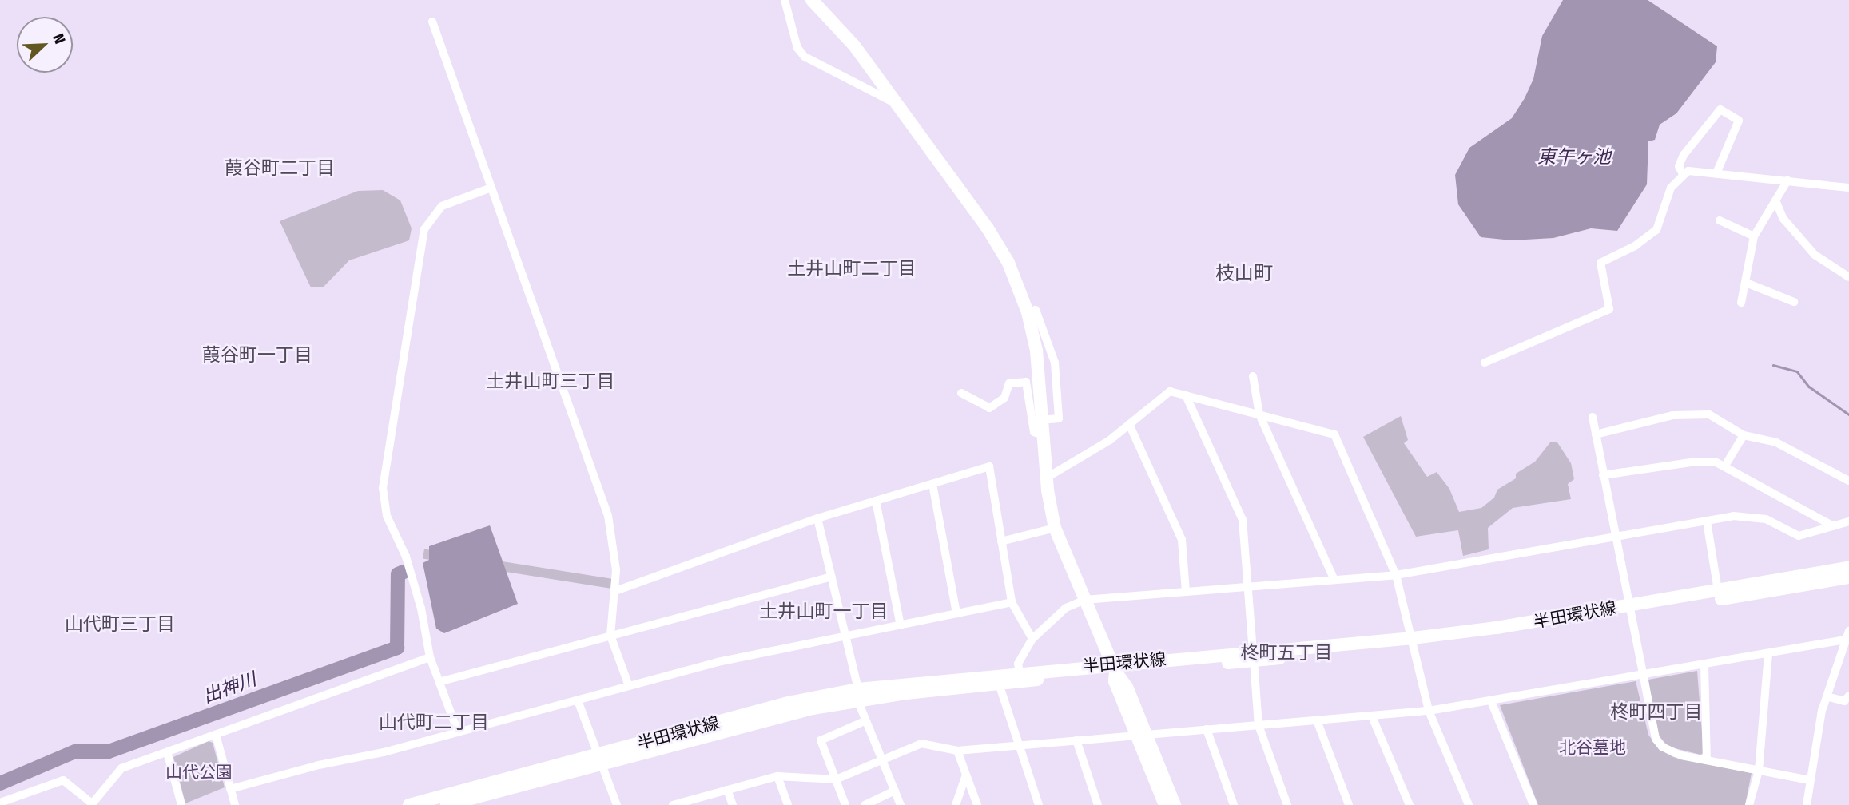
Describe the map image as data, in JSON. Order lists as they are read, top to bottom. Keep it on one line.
{"streets":{"main road":["半田環状線"]},"districts":["葭谷町二丁目","土井山町二丁目","枝山町","葭谷町一丁目","土井山町三丁目","土井山町一丁目","山代町三丁目","柊町五丁目","柊町四丁目","山代町二丁目"],"water":["東午ヶ池","出神川"],"parks":["北谷墓地","山代公園"],"north":"top right"}
